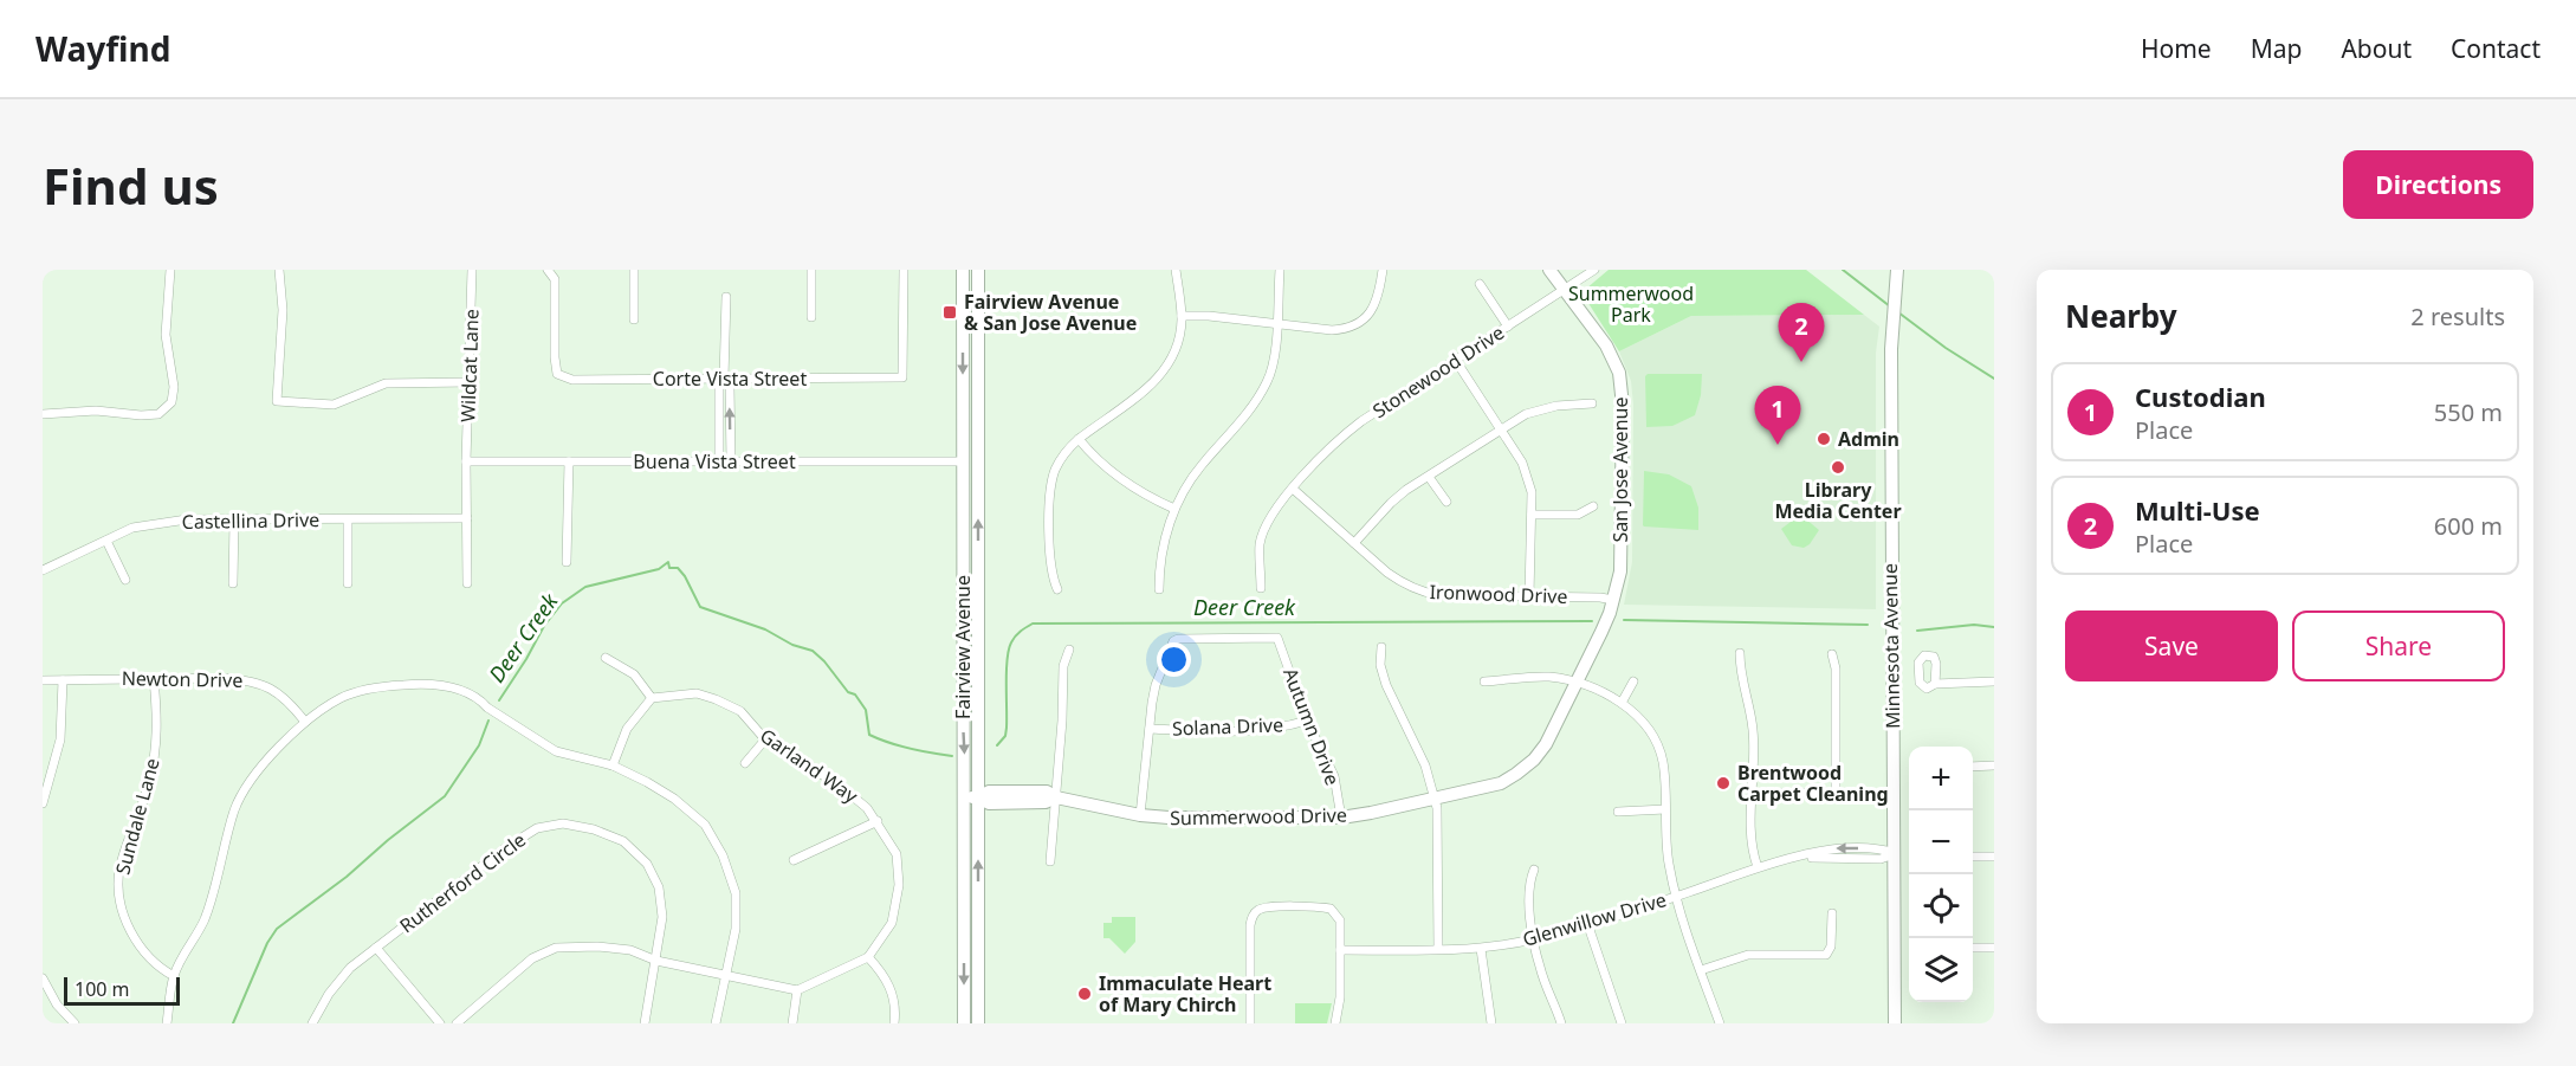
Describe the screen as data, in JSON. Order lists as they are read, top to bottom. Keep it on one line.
{"streets":{"street":["Wildcat Lane","Stonewood Drive","Corte Vista Street","Buena Vista Street","San Jose Avenue","Castellina Drive","Ironwood Drive","Minnesota Avenue","Fairview Avenue","Newton Drive","Solana Drive","Autumn Drive","Garland Way","Sundale Lane","Summerwood Drive","Rutherford Circle","Glenwillow Drive"]},"crossings":[["Wildcat Lane","Buena Vista Street"],["Wildcat Lane","Castellina Drive"],["Stonewood Drive","San Jose Avenue"],["Stonewood Drive","Ironwood Drive"],["Buena Vista Street","Fairview Avenue"],["San Jose Avenue","Ironwood Drive"],["San Jose Avenue","Summerwood Drive"],["Minnesota Avenue","Glenwillow Drive"],["Fairview Avenue","Summerwood Drive"],["Newton Drive","Sundale Lane"],["Solana Drive","Autumn Drive"],["Autumn Drive","Summerwood Drive"]],"water":["Deer Creek"],"parks":["Summerwood Park"],"places":{"transit":["Fairview Avenue & San Jose Avenue"],"other":["Admin","Library Media Center","Brentwood Carpet Cleaning","Immaculate Heart of Mary Chirch"]},"scale_bar":"100 m","page":{"header":"Wayfind","nav":["Home","Map","About","Contact"],"buttons":["Directions",["Save","Share"]],"title":"Find us","heading":["Nearby","2 results"],"pins":["2","1"],"list":[{"mark":"1","name":"Custodian","note":"Place","value":"550 m"},{"mark":"2","name":"Multi-Use","note":"Place","value":"600 m"}],"map_buttons":["+","−"],"scale":"100 m"}}
